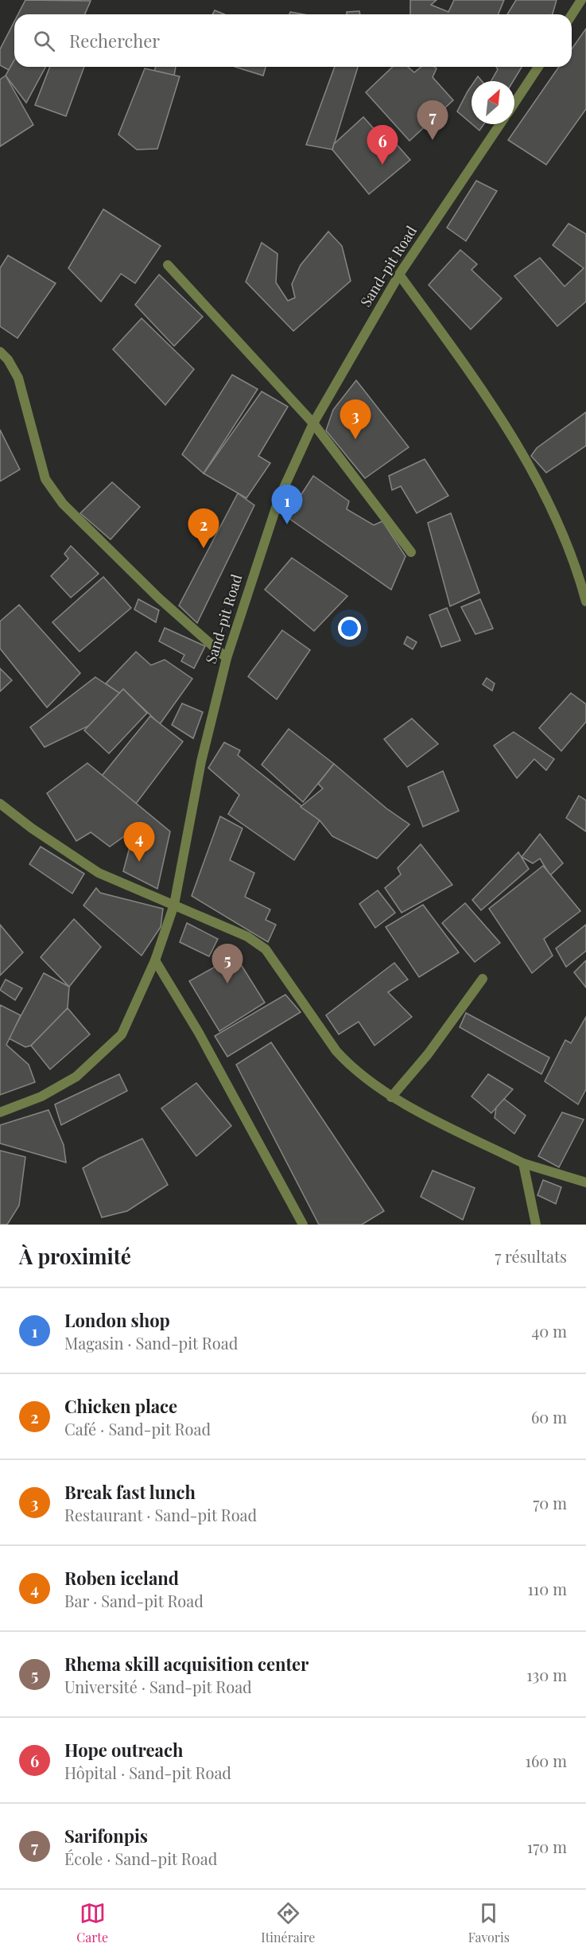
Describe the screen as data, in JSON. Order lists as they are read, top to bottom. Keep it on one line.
{"streets":{"street":["Sand-pit Road"]},"north":"top right","page":{"search":"Rechercher","pins":["7","6","3","1","2","4","5"],"heading":["À proximité","7 résultats"],"list":[{"mark":"1","name":"London shop","note":"Magasin · Sand-pit Road","value":"40 m"},{"mark":"2","name":"Chicken place","note":"Café · Sand-pit Road","value":"60 m"},{"mark":"3","name":"Break fast lunch","note":"Restaurant · Sand-pit Road","value":"70 m"},{"mark":"4","name":"Roben iceland","note":"Bar · Sand-pit Road","value":"110 m"},{"mark":"5","name":"Rhema skill acquisition center","note":"Université · Sand-pit Road","value":"130 m"},{"mark":"6","name":"Hope outreach","note":"Hôpital · Sand-pit Road","value":"160 m"},{"mark":"7","name":"Sarifonpis","note":"École · Sand-pit Road","value":"170 m"}],"nav":["Carte","Itinéraire","Favoris"]}}
